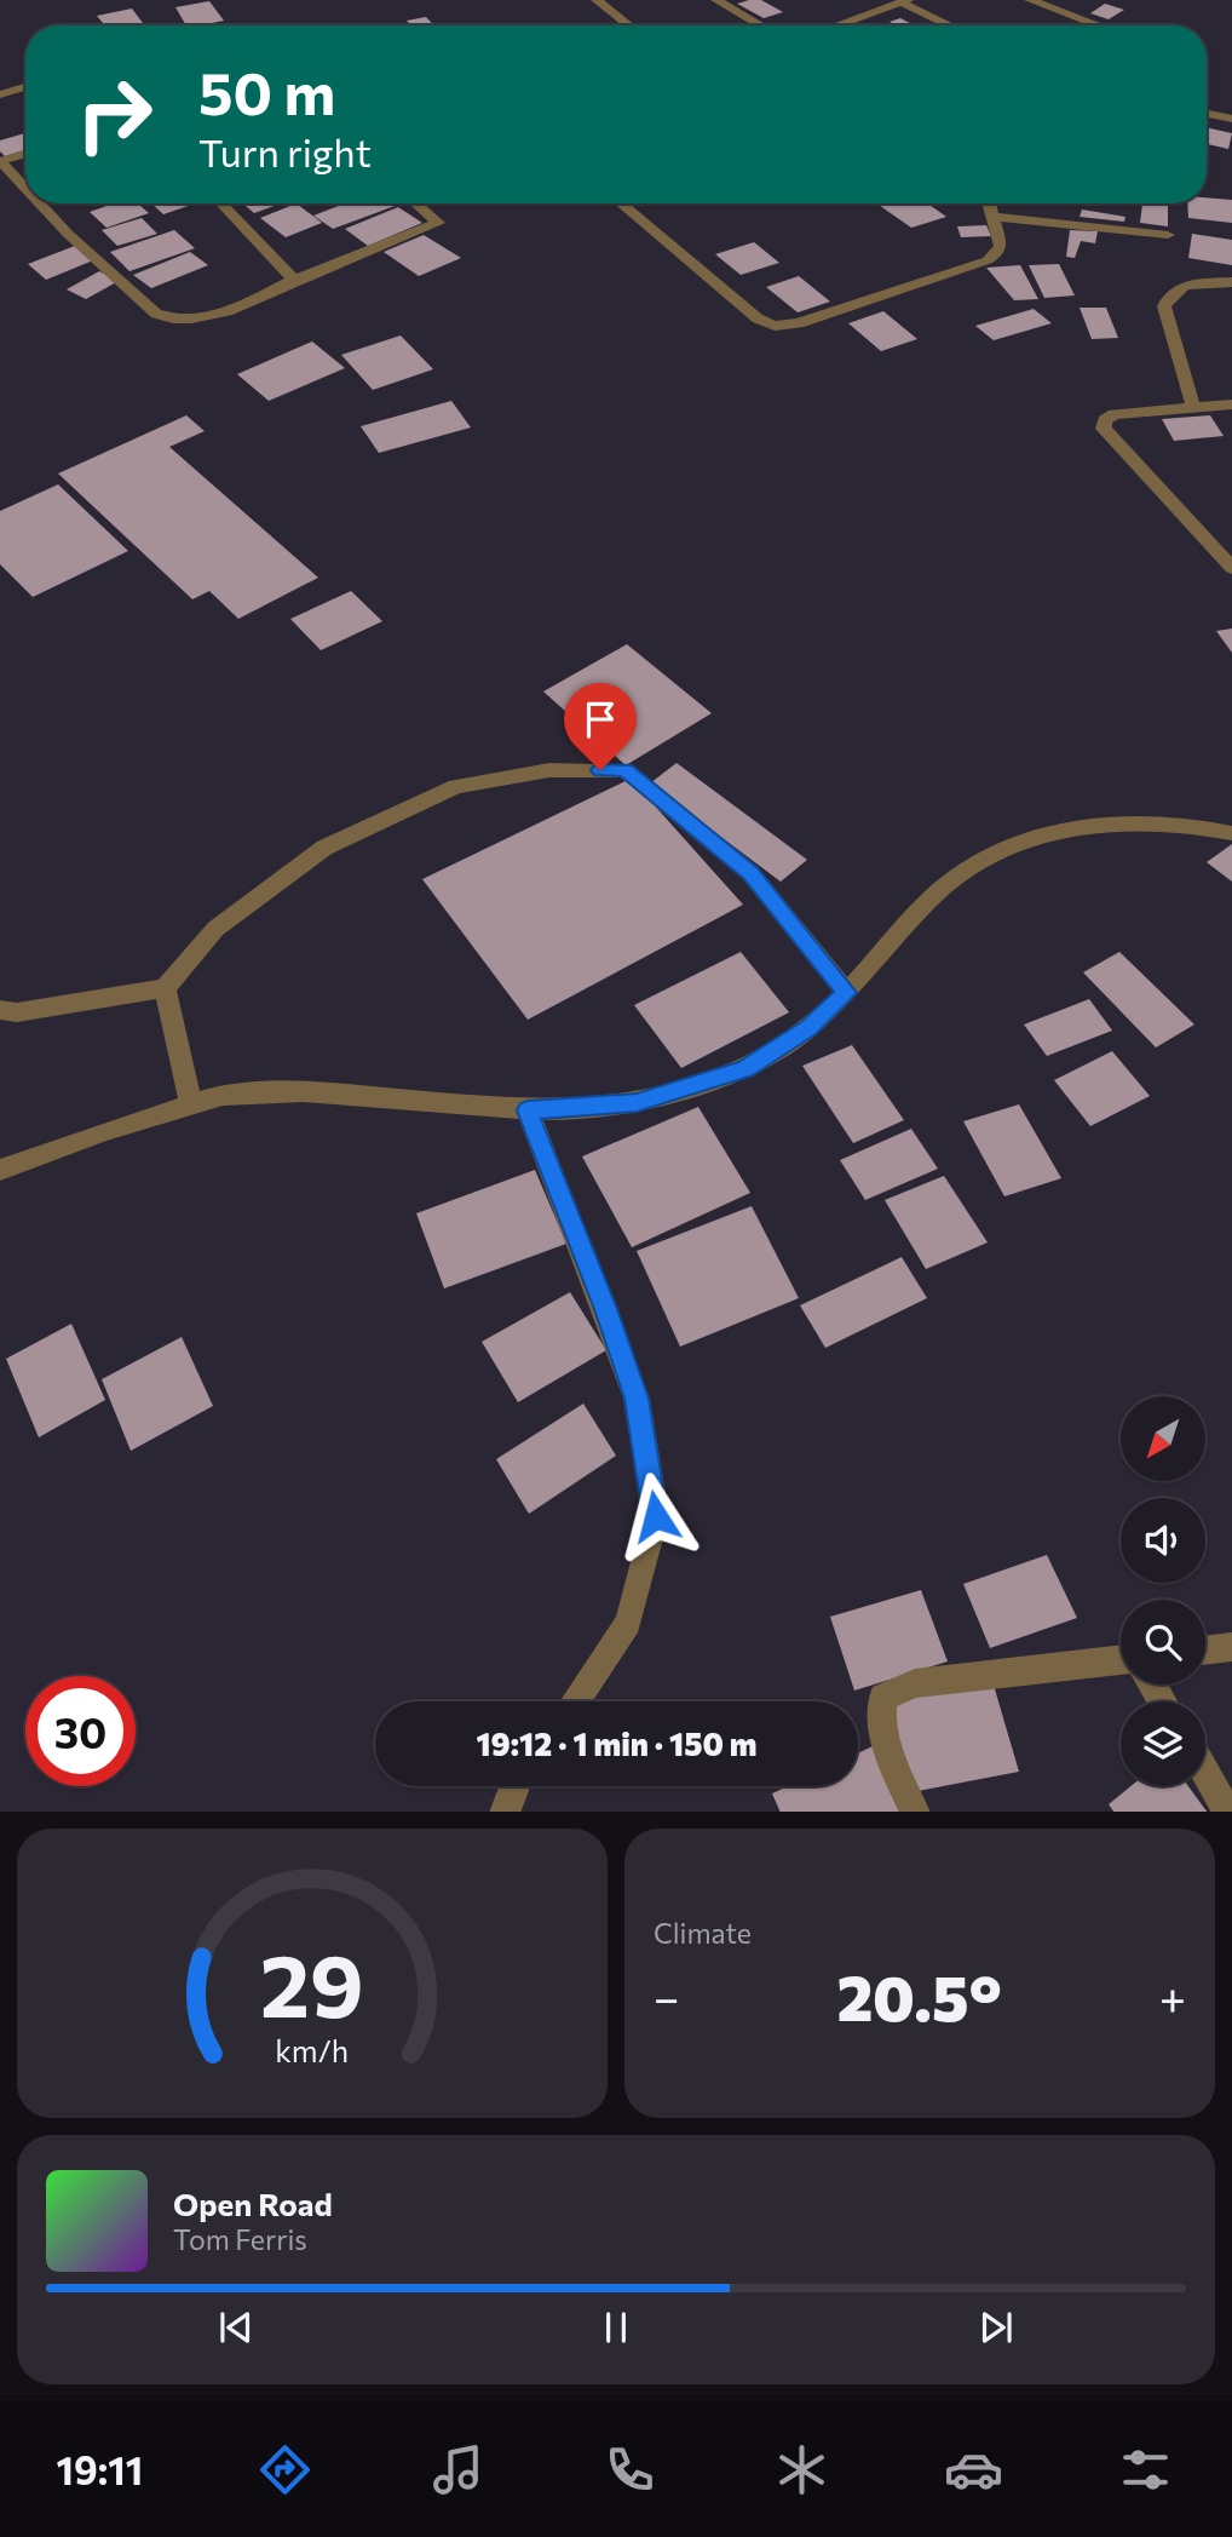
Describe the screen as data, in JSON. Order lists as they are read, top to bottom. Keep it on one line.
{"north":"bottom left","page":{"turn":["50 m","Turn right"],"limit":"30","trip":"19:12 · 1 min · 150 m","tile":"Climate","heat":["−","20.5°","+"],"song":["Open Road","Tom Ferris"],"tabs":"19:11","gauge":["29","km/h"]}}
